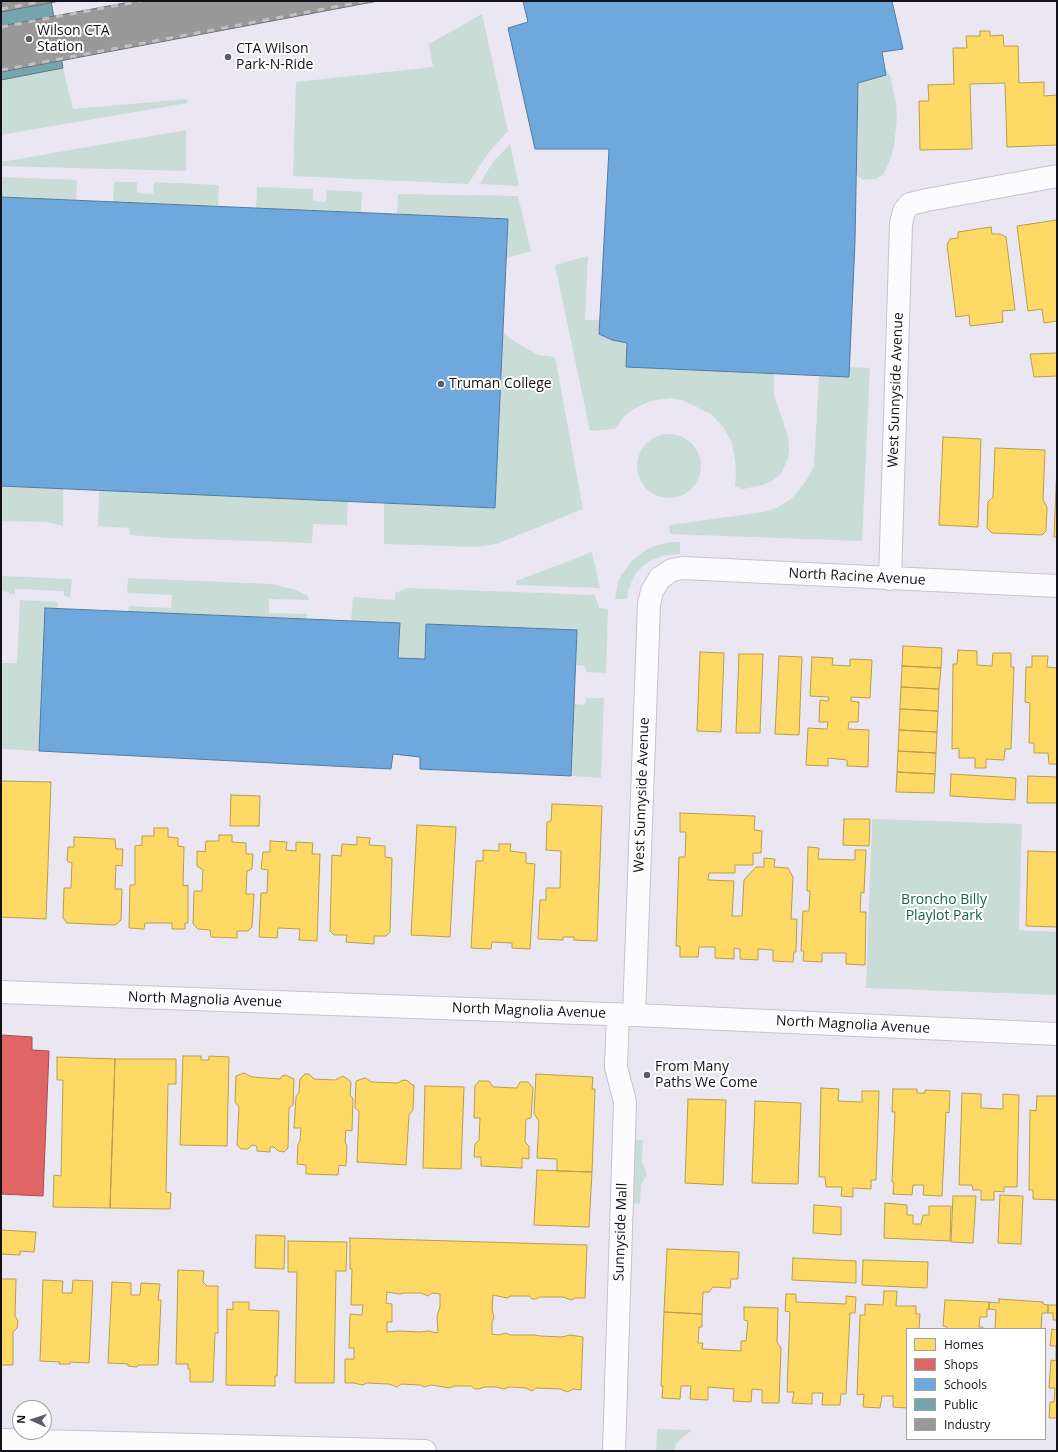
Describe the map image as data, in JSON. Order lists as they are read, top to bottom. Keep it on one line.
{"streets":{"street":["West Sunnyside Avenue","North Racine Avenue","North Magnolia Avenue","Sunnyside Mall"]},"crossings":[["West Sunnyside Avenue","North Racine Avenue"],["West Sunnyside Avenue","North Magnolia Avenue"],["West Sunnyside Avenue","Sunnyside Mall"],["North Magnolia Avenue","Sunnyside Mall"]],"parks":["Broncho Billy Playlot Park"],"places":["Wilson CTA Station","CTA Wilson Park-N-Ride","Truman College","From Many Paths We Come"],"legend":["Homes","Shops","Schools","Public","Industry"],"north":"left"}
